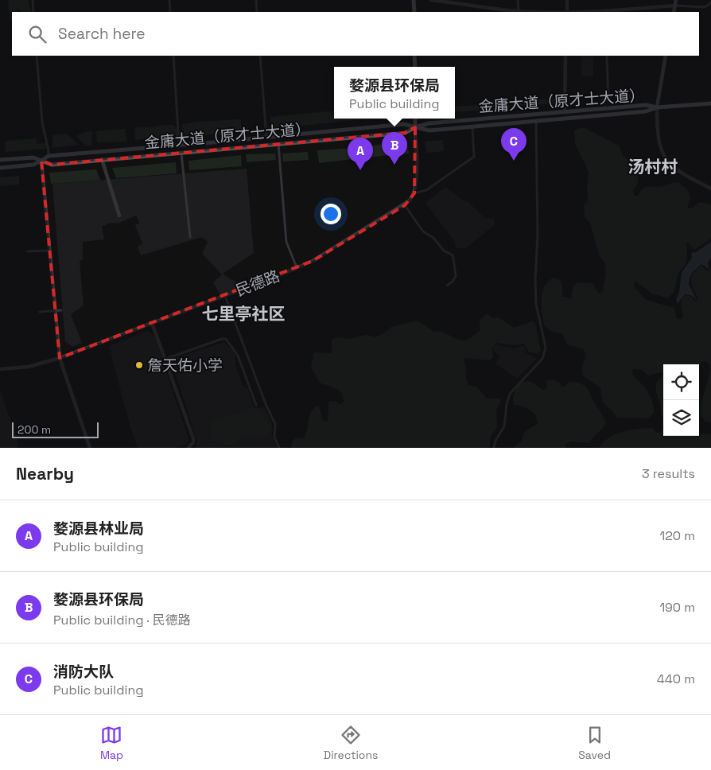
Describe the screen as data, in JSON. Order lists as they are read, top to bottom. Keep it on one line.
{"streets":{"main road":["金庸大道（原才士大道）"],"street":["民德路"]},"districts":["汤村村","七里亭社区"],"places":["詹天佑小学"],"scale_bar":"200 m","page":{"search":"Search here","popup":["婺源县环保局","Public building"],"pins":["C","B","A"],"scale":"200 m","heading":["Nearby","3 results"],"list":[{"mark":"A","name":"婺源县林业局","note":"Public building","value":"120 m"},{"mark":"B","name":"婺源县环保局","note":"Public building · 民德路","value":"190 m"},{"mark":"C","name":"消防大队","note":"Public building","value":"440 m"}],"nav":["Map","Directions","Saved"]}}
